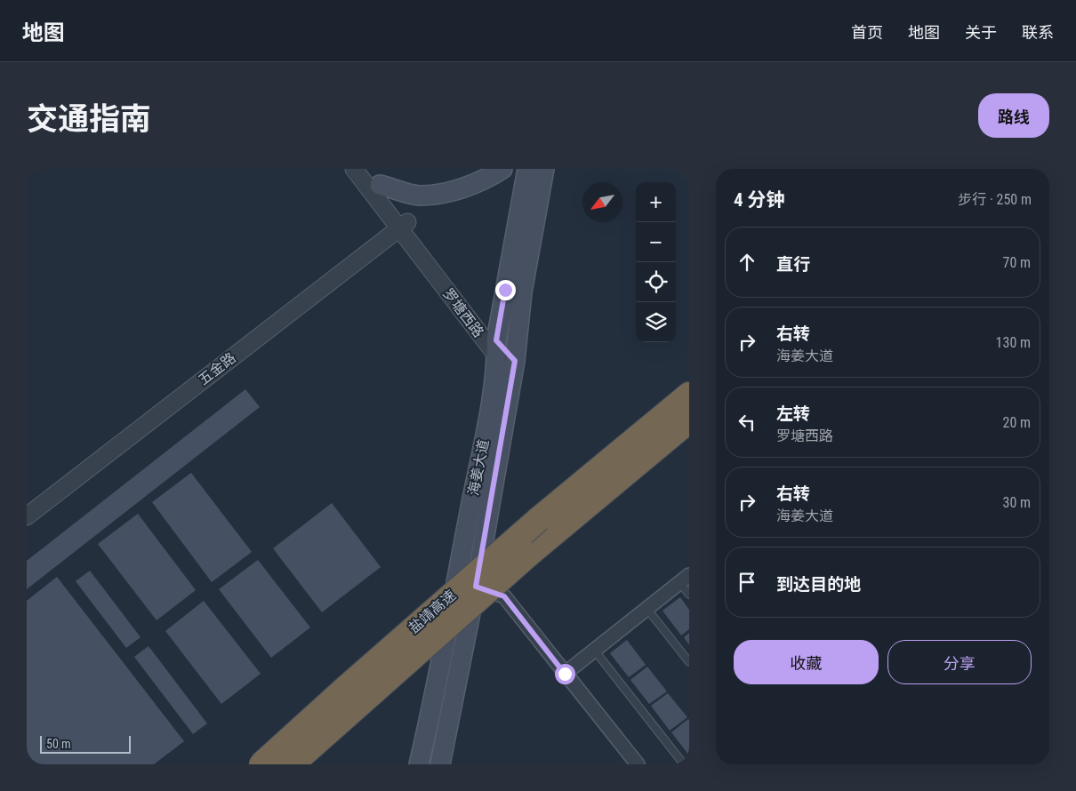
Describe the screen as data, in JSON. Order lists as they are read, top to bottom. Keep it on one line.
{"streets":{"highway":["盐靖高速"],"main road":["海姜大道"],"street":["罗塘西路","五金路"]},"crossings":[["罗塘西路","五金路"],["罗塘西路","海姜大道"]],"scale_bar":"50 m","north":"bottom left","page":{"header":"地图","nav":["首页","地图","关于","联系"],"title":"交通指南","buttons":["路线",["收藏","分享"]],"heading":["4 分钟","步行 · 250 m"],"map_buttons":["+","−"],"list":[["直行","70 m"],["右转","海姜大道","130 m"],["左转","罗塘西路","20 m"],["右转","海姜大道","30 m"],"到达目的地"],"scale":"50 m"}}
